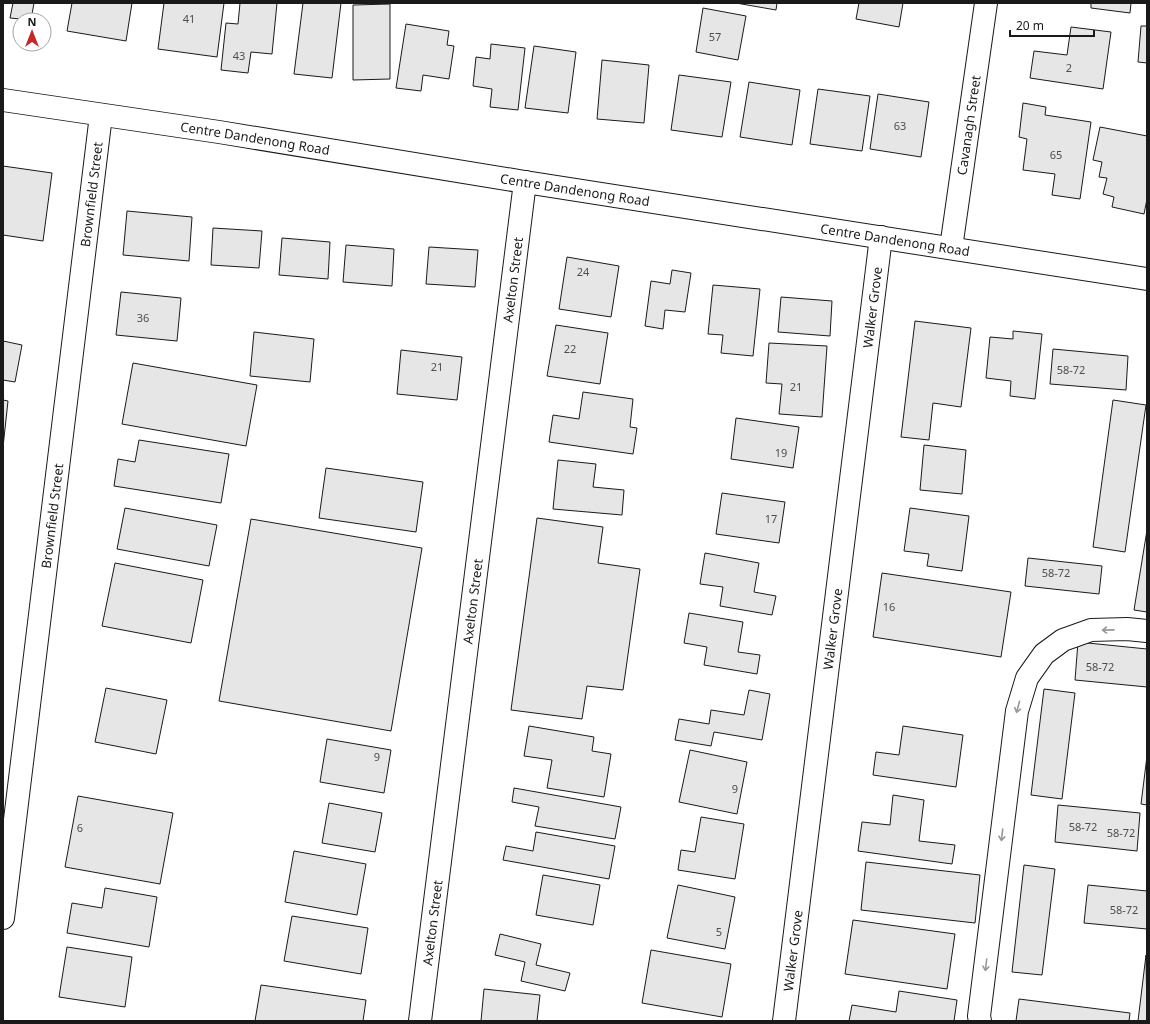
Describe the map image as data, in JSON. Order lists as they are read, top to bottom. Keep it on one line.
{"streets":{"street":["Cavanagh Street","Centre Dandenong Road","Brownfield Street","Axelton Street","Walker Grove"]},"crossings":[["Cavanagh Street","Centre Dandenong Road"],["Centre Dandenong Road","Brownfield Street"],["Centre Dandenong Road","Axelton Street"],["Centre Dandenong Road","Walker Grove"]],"house_numbers":["41","57","43","2","63","65","24","36","22","21","58-72","21","19","17","58-72","16","58-72","9","9","58-72","6","58-72","58-72","5"],"scale_bar":"20 m","north":"top"}
